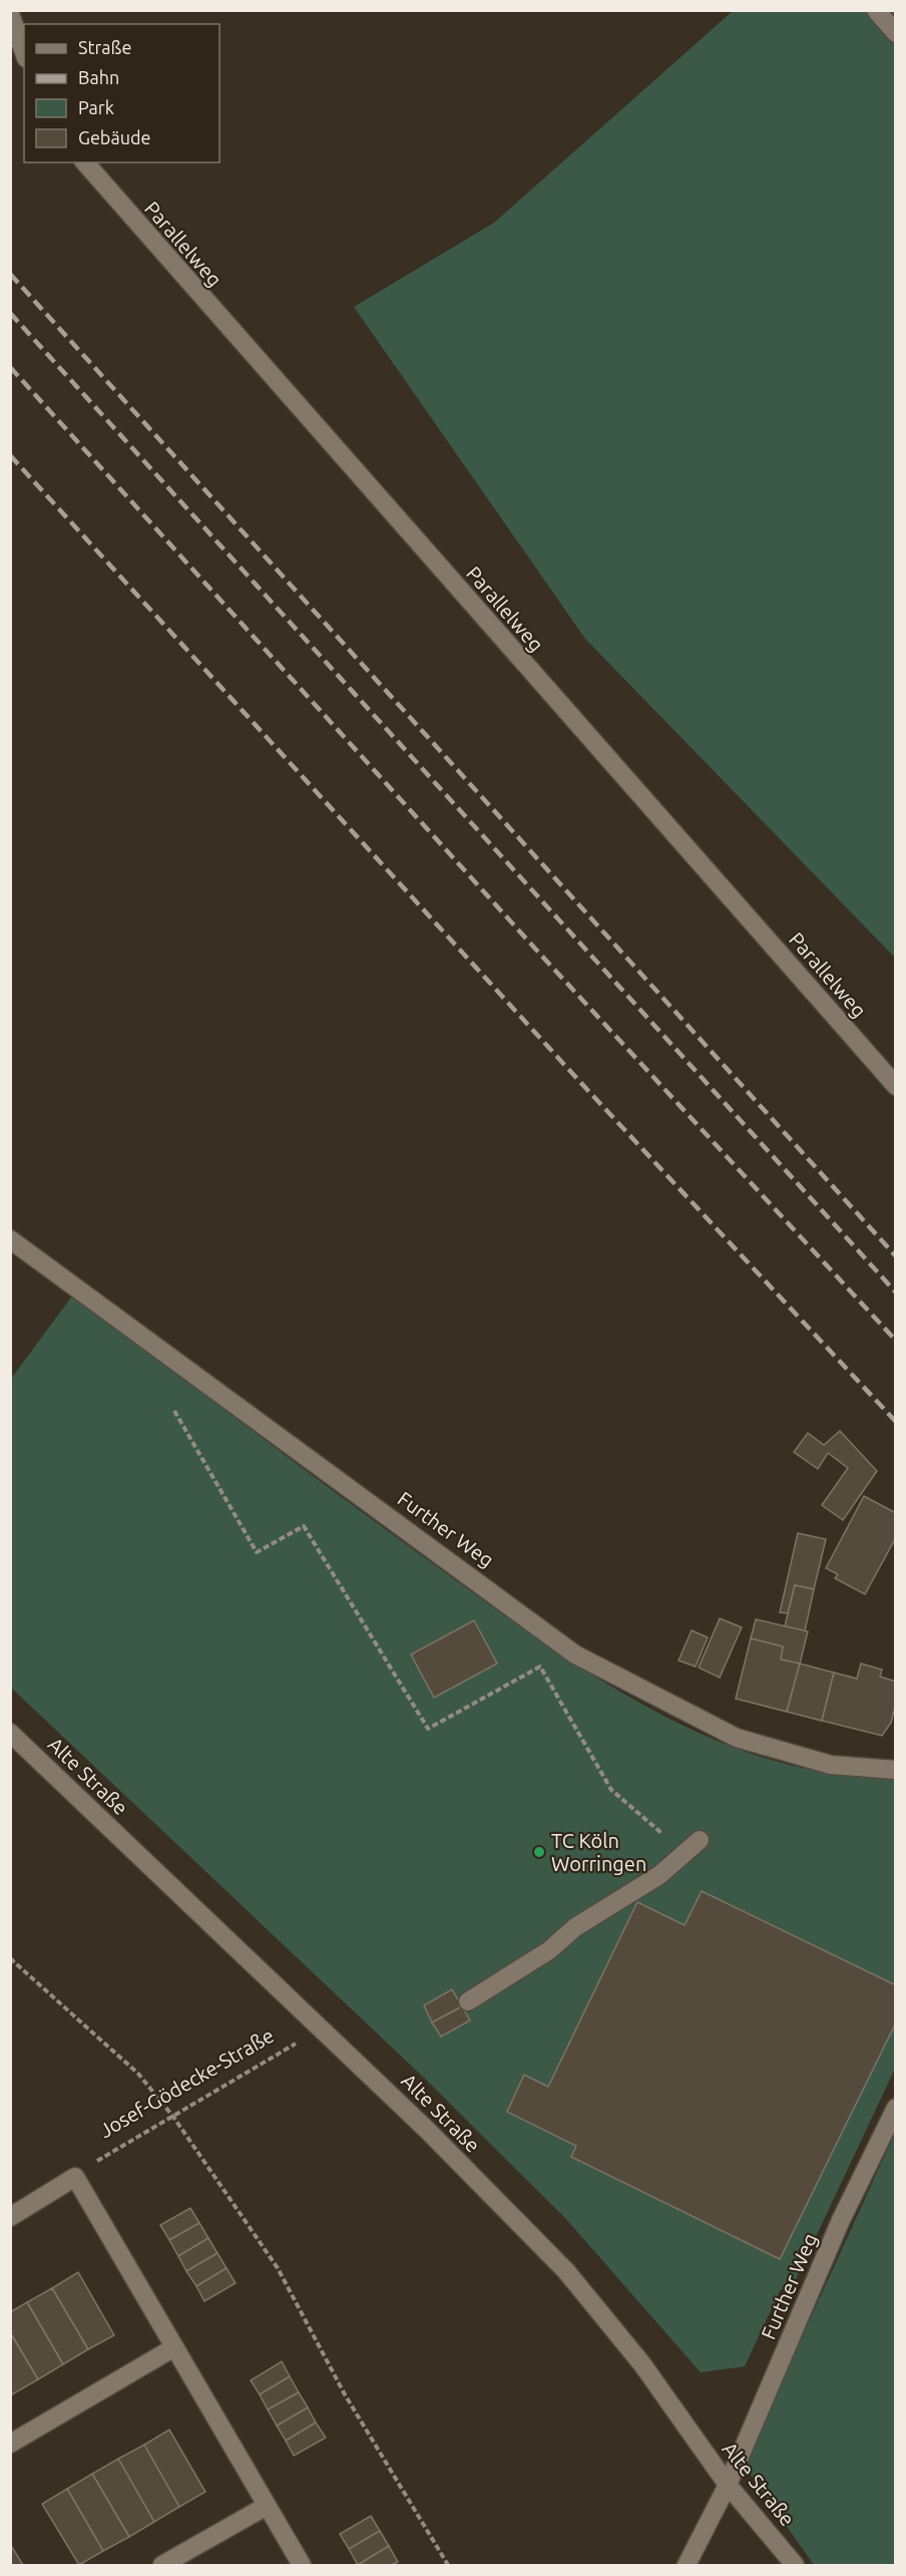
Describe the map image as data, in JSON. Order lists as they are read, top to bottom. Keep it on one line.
{"streets":{"street":["Parallelweg","Further Weg","Alte Straße"],"path":["Josef-Gödecke-Straße"]},"crossings":[["Further Weg","Alte Straße"],["Alte Straße","Josef-Gödecke-Straße"]],"places":["TC Köln Worringen"],"legend":["Straße","Bahn","Park","Gebäude"]}
